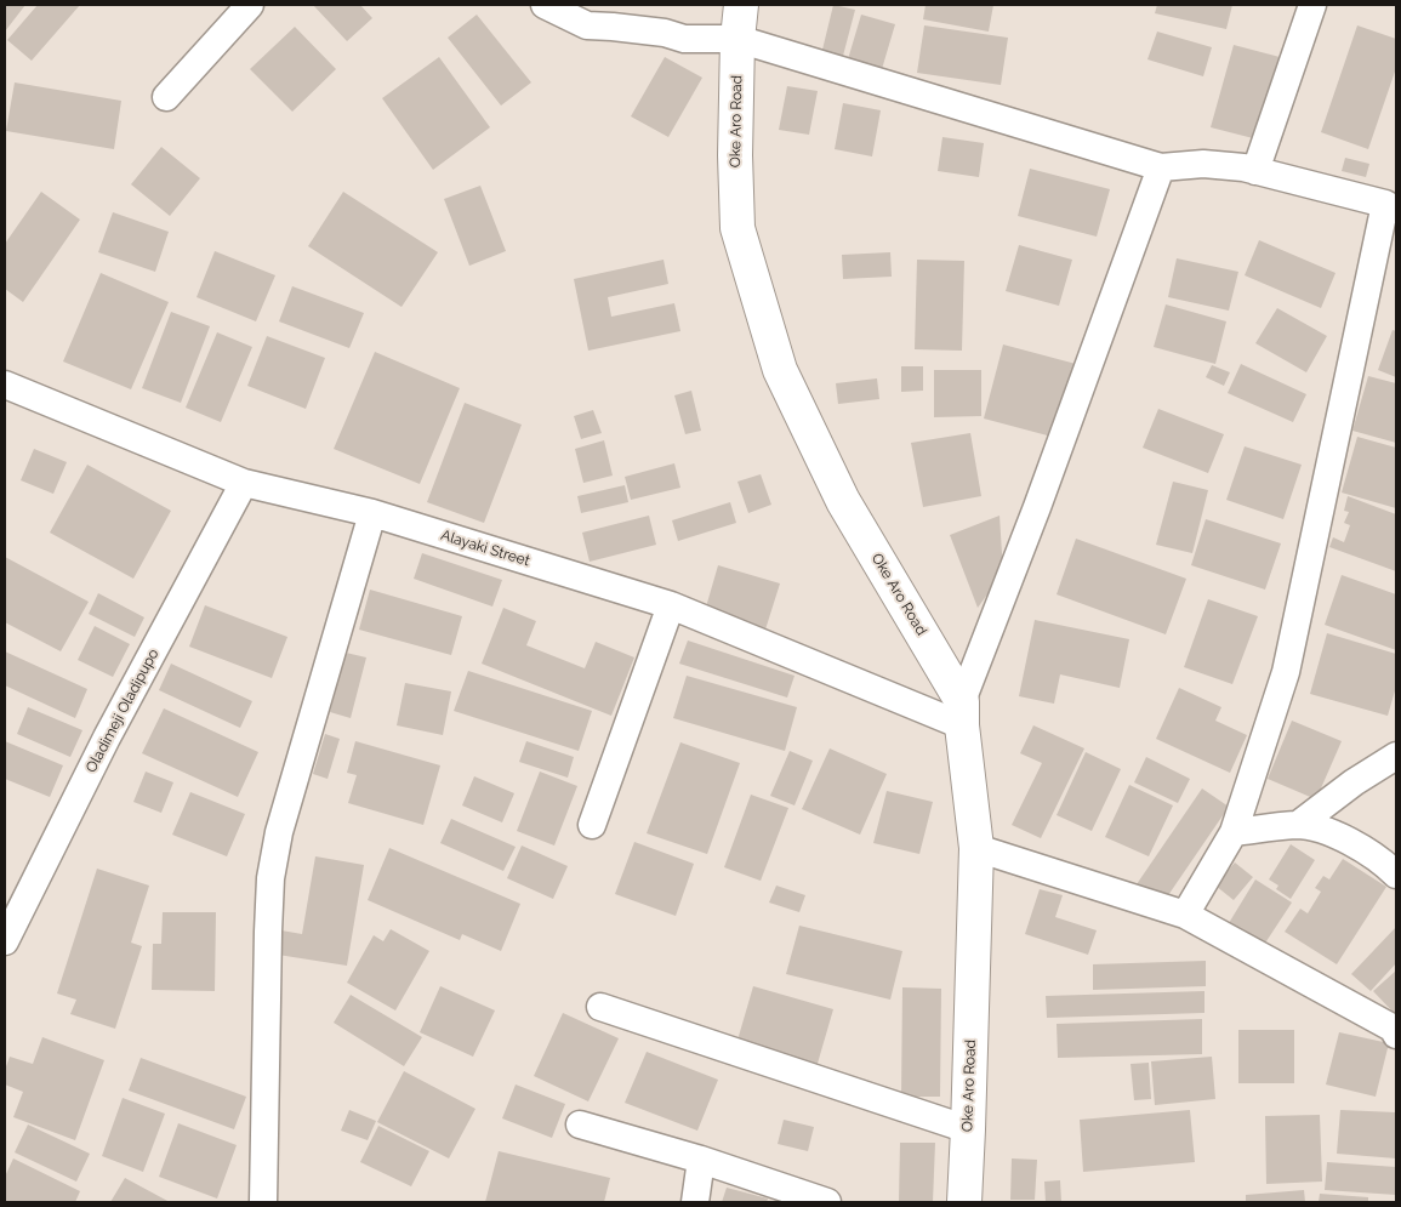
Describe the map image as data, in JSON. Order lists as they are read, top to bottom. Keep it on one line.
{"streets":{"main road":["Oke Aro Road"],"street":["Alayaki Street","Oladimeji Oladipupo"]},"crossings":[["Oke Aro Road","Alayaki Street"],["Alayaki Street","Oladimeji Oladipupo"]]}
